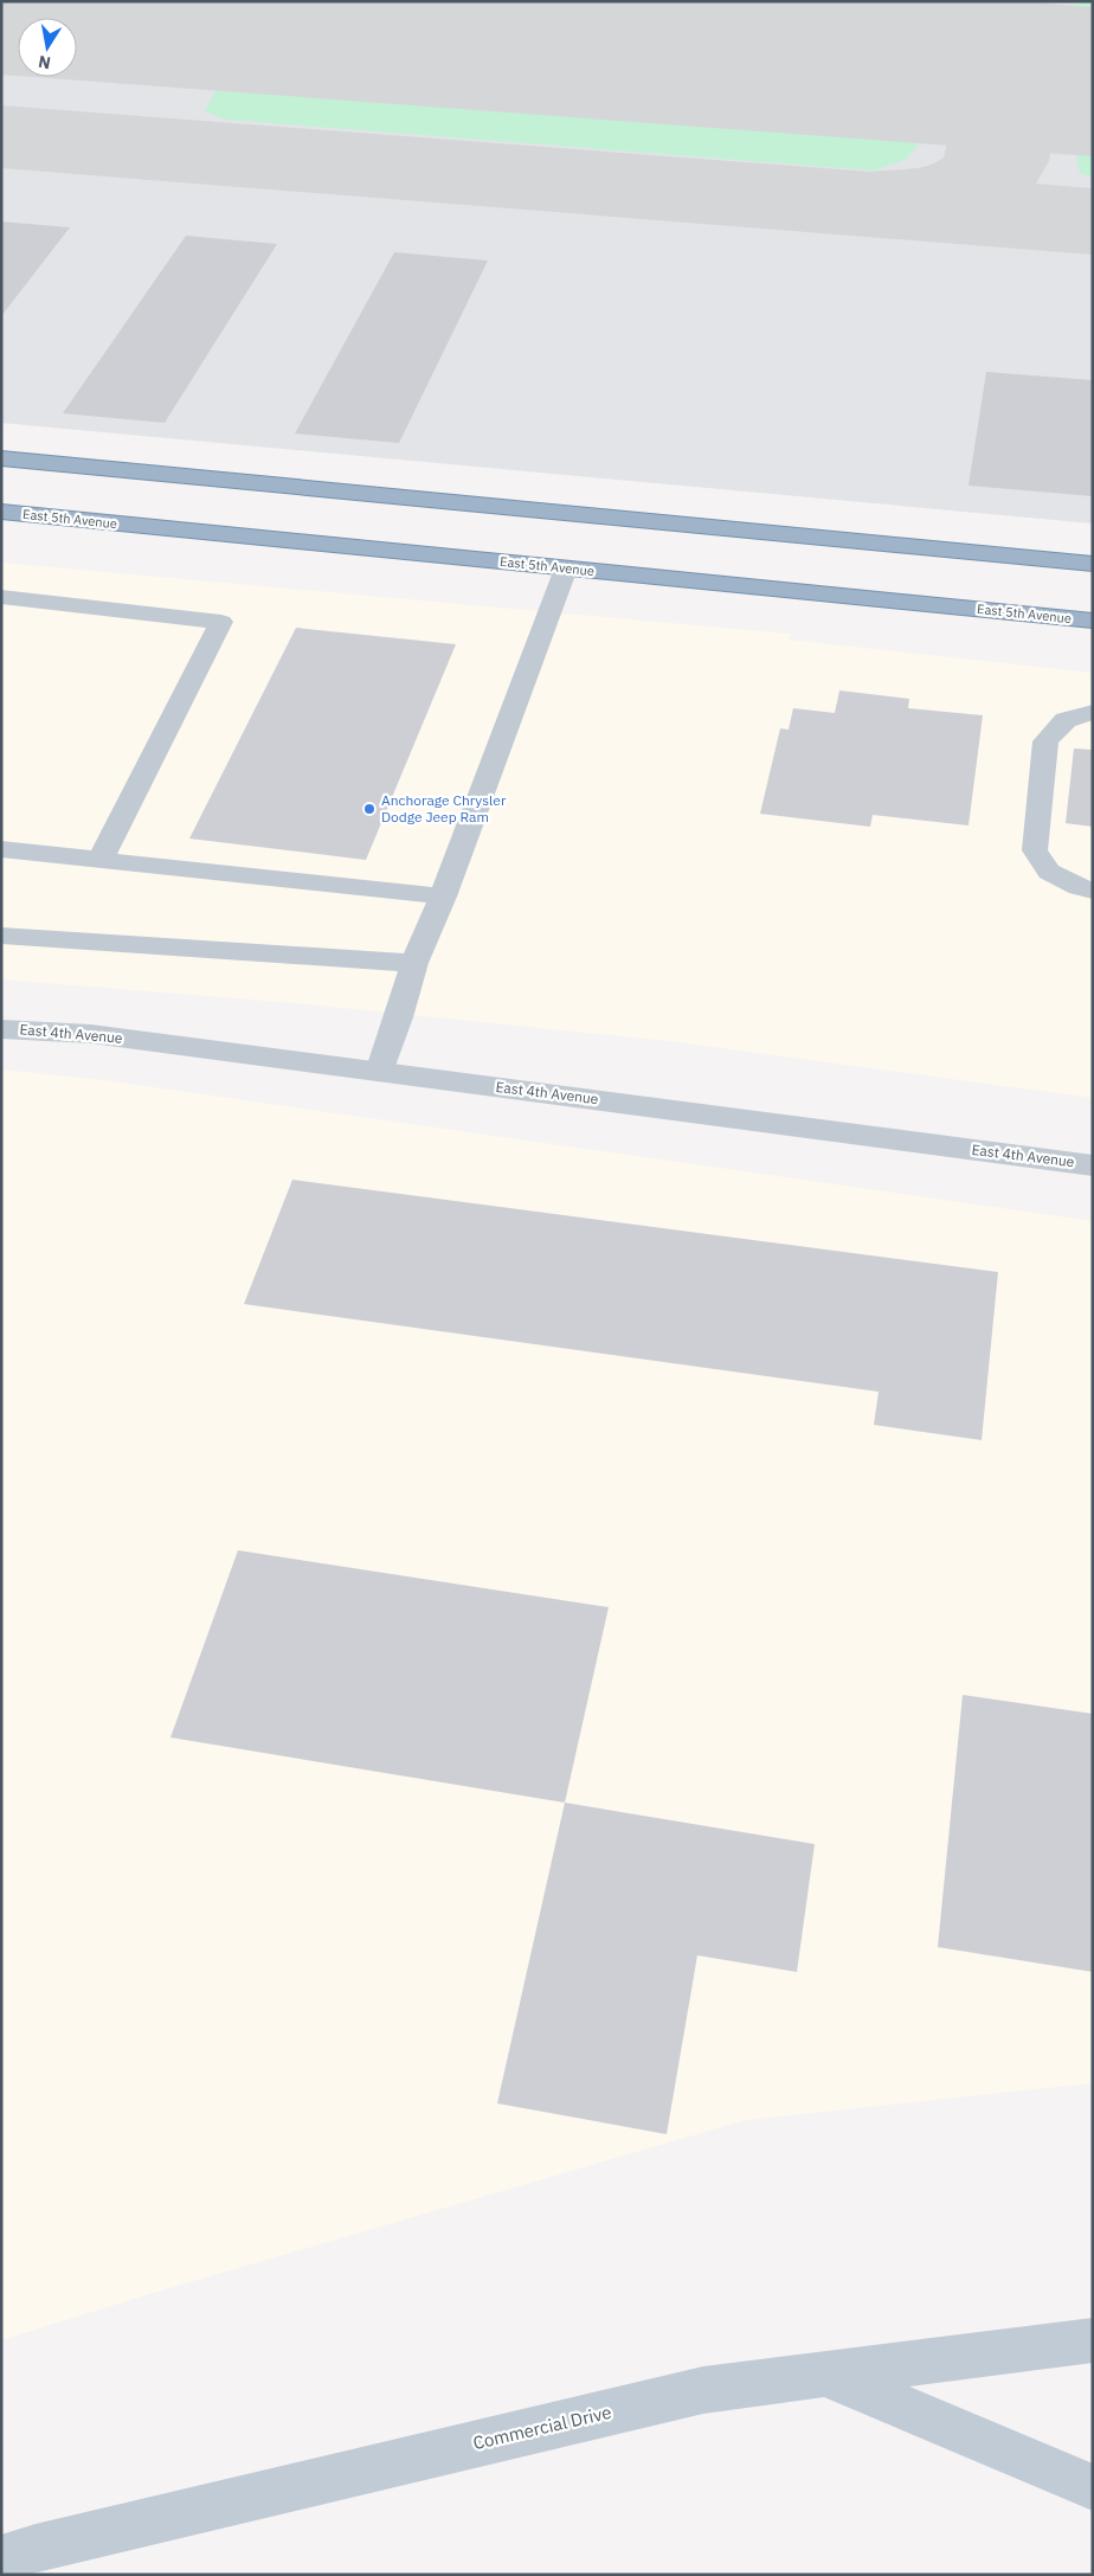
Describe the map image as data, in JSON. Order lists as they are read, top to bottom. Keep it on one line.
{"streets":{"highway":["East 5th Avenue"],"main road":["Commercial Drive"],"street":["East 4th Avenue"]},"places":["Anchorage Chrysler Dodge Jeep Ram"],"north":"bottom"}
